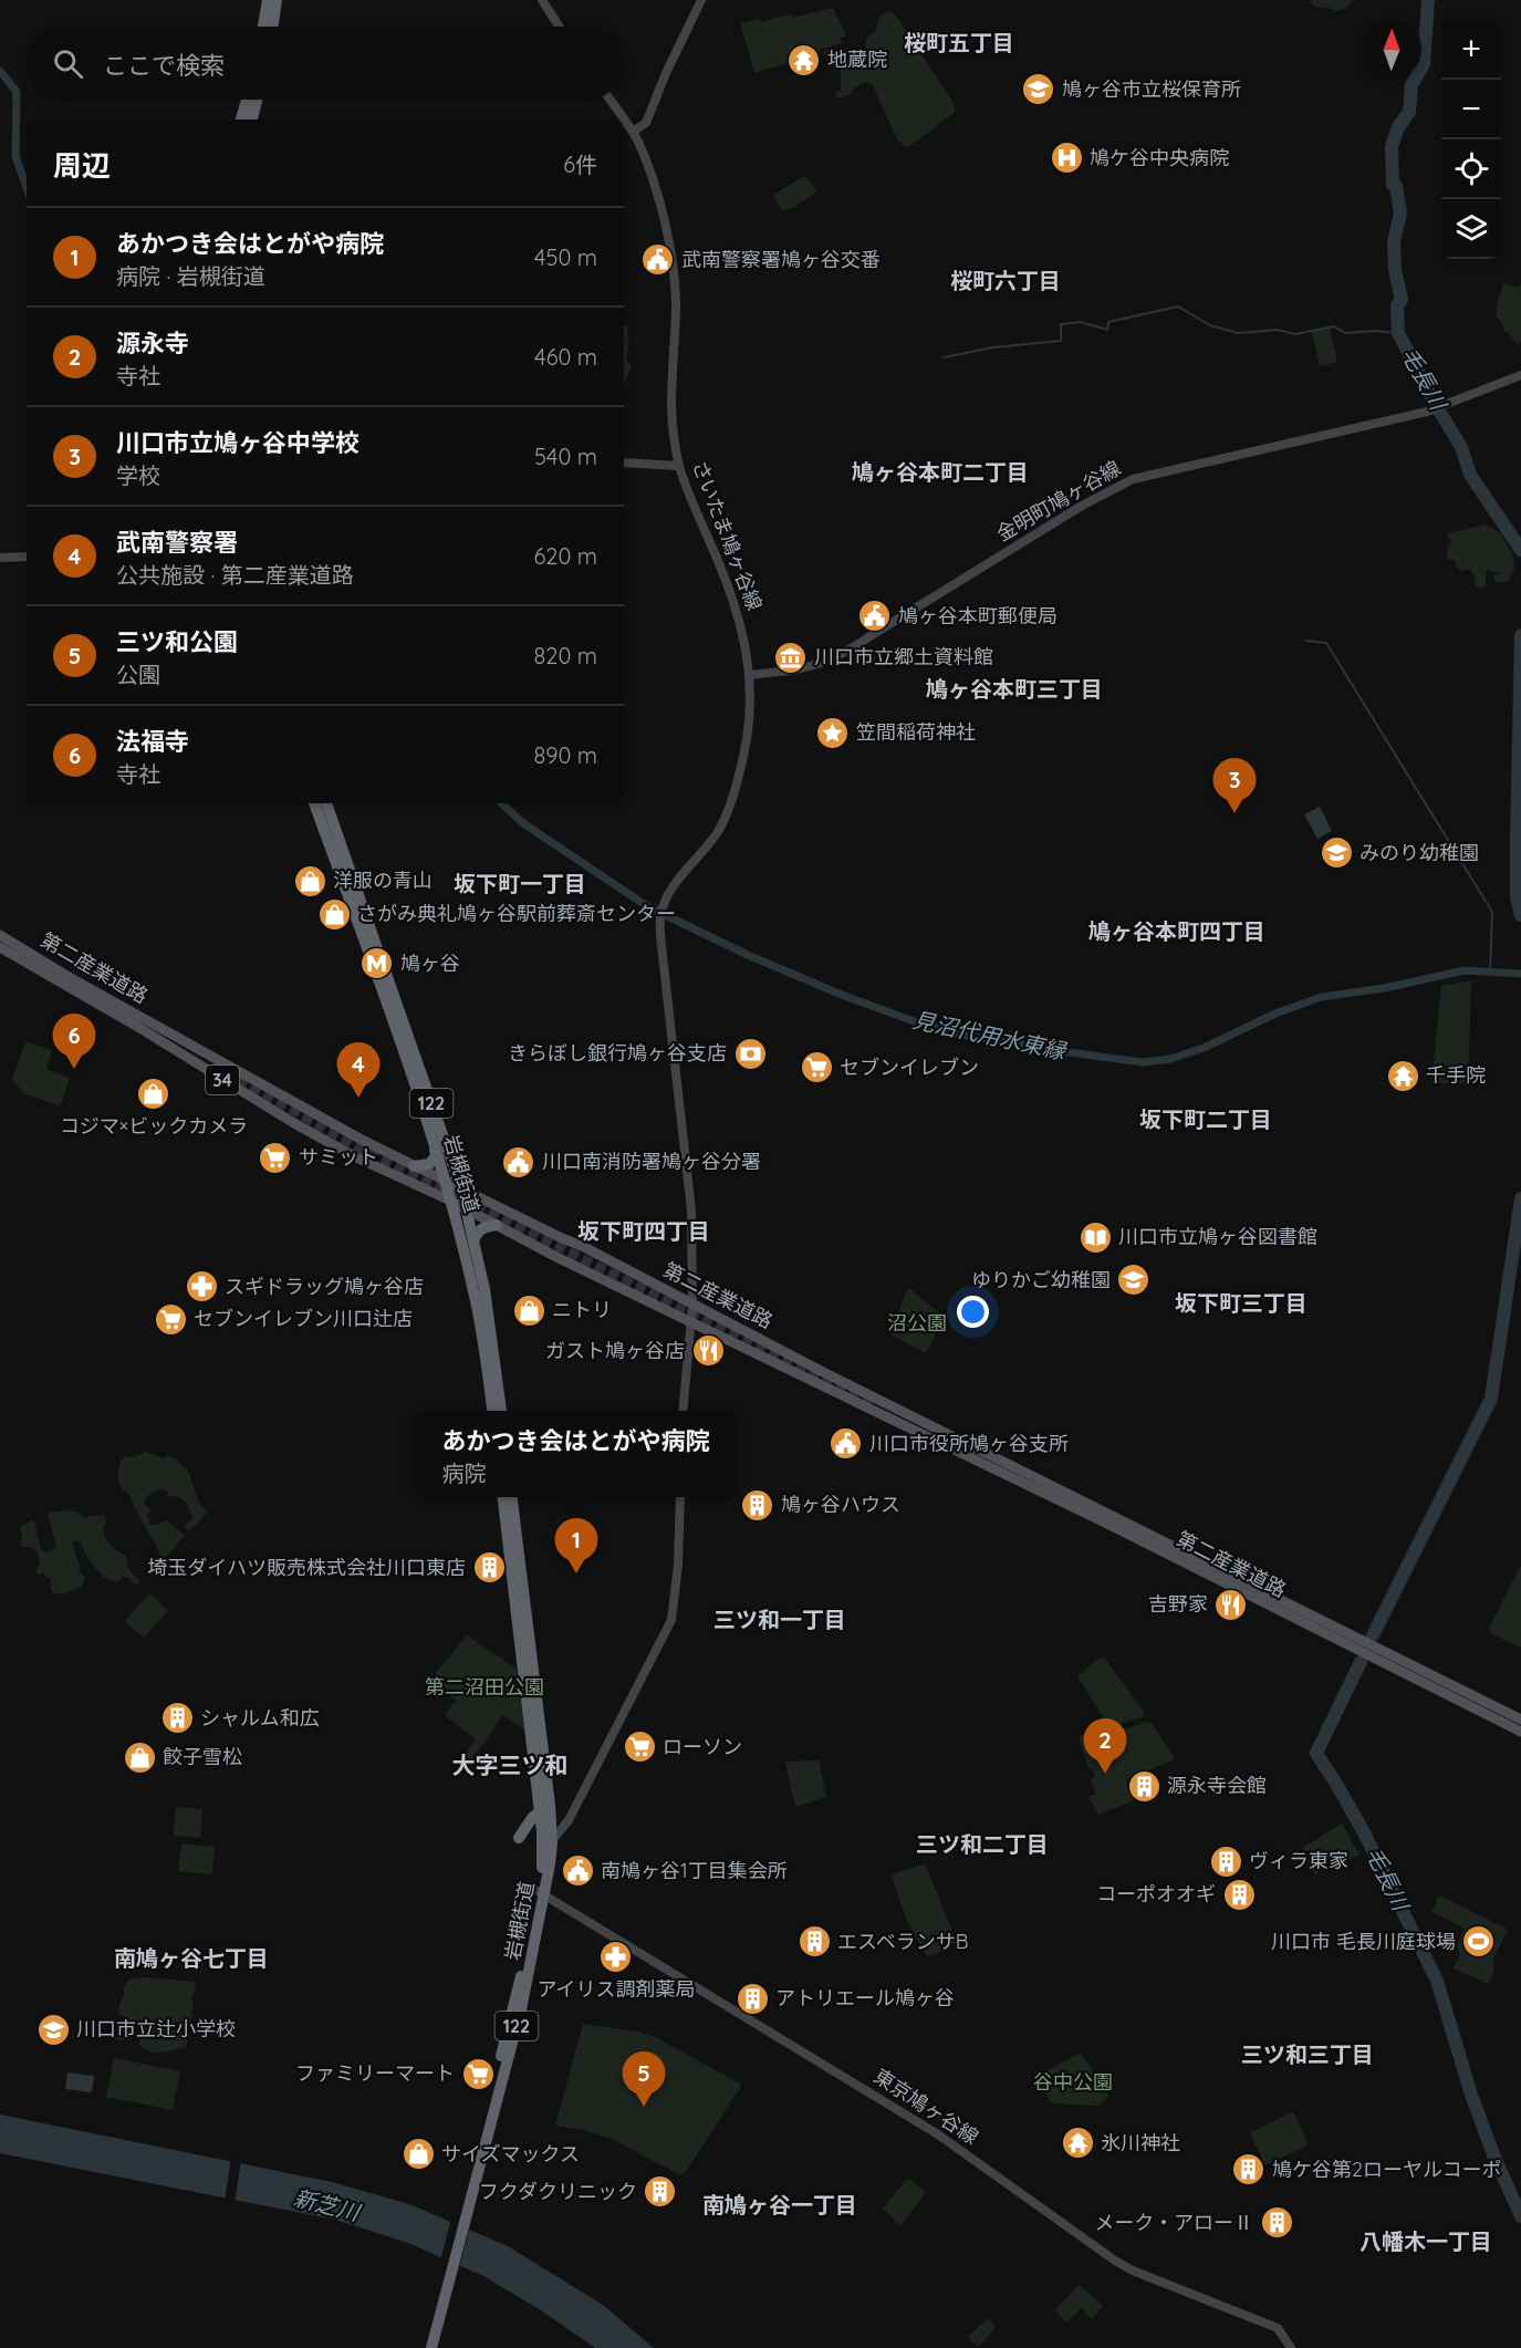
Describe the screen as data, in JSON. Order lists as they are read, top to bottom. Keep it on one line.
{"streets":{"highway":["122","岩槻街道"],"main road":["金明町鳩ヶ谷線","さいたま鳩ヶ谷線","第二産業道路","34","東京鳩ヶ谷線"]},"crossings":[["金明町鳩ヶ谷線","さいたま鳩ヶ谷線"],["さいたま鳩ヶ谷線","第二産業道路"],["第二産業道路","岩槻街道"],["岩槻街道","東京鳩ヶ谷線"]],"districts":["桜町五丁目","桜町六丁目","鳩ヶ谷本町二丁目","鳩ヶ谷本町三丁目","坂下町一丁目","鳩ヶ谷本町四丁目","坂下町二丁目","坂下町四丁目","坂下町三丁目","三ツ和一丁目","大字三ツ和","三ツ和二丁目","南鳩ヶ谷七丁目","三ツ和三丁目","南鳩ヶ谷一丁目","八幡木一丁目"],"water":["毛長川","見沼代用水東縁","新芝川"],"parks":["沼公園","第二沼田公園","谷中公園"],"places":{"temple":["地蔵院","千手院","氷川神社"],"school or university":["鳩ヶ谷市立桜保育所","みのり幼稚園","ゆりかご幼稚園","川口市立辻小学校"],"hospital":["鳩ケ谷中央病院"],"public building":["武南警察署鳩ヶ谷交番","鳩ヶ谷本町郵便局","川口南消防署鳩ヶ谷分署","川口市役所鳩ヶ谷支所","南鳩ヶ谷1丁目集会所"],"museum":["川口市立郷土資料館"],"place":["笠間稲荷神社"],"shop":["洋服の青山","さがみ典礼鳩ヶ谷駅前葬斎センター","コジマ×ビックカメラ","ニトリ","餃子雪松","サイズマックス"],"metro station":["鳩ヶ谷"],"bank":["きらぼし銀行鳩ヶ谷支店"],"supermarket":["セブンイレブン","サミット","セブンイレブン川口辻店","ローソン","ファミリーマート"],"library":["川口市立鳩ヶ谷図書館"],"pharmacy":["スギドラッグ鳩ヶ谷店","アイリス調剤薬局"],"restaurant":["ガスト鳩ヶ谷店","吉野家"],"building":["鳩ヶ谷ハウス","埼玉ダイハツ販売株式会社川口東店","シャルム和広","源永寺会館","ヴィラ東家","コーポオオギ","エスベランサB","アトリエール鳩ヶ谷","鳩ケ谷第2ローヤルコーポ","フクダクリニック","メーク・アローⅡ"],"sports":["川口市 毛長川庭球場"]},"north":"top","page":{"map_buttons":["+","−"],"search":"ここで検索","heading":["周辺","6件"],"list":[{"mark":"1","name":"あかつき会はとがや病院","note":"病院 · 岩槻街道","value":"450 m"},{"mark":"2","name":"源永寺","note":"寺社","value":"460 m"},{"mark":"3","name":"川口市立鳩ヶ谷中学校","note":"学校","value":"540 m"},{"mark":"4","name":"武南警察署","note":"公共施設 · 第二産業道路","value":"620 m"},{"mark":"5","name":"三ツ和公園","note":"公園","value":"820 m"},{"mark":"6","name":"法福寺","note":"寺社","value":"890 m"}],"pins":["3","6","4","1","2","5"],"popup":["あかつき会はとがや病院","病院"]}}
